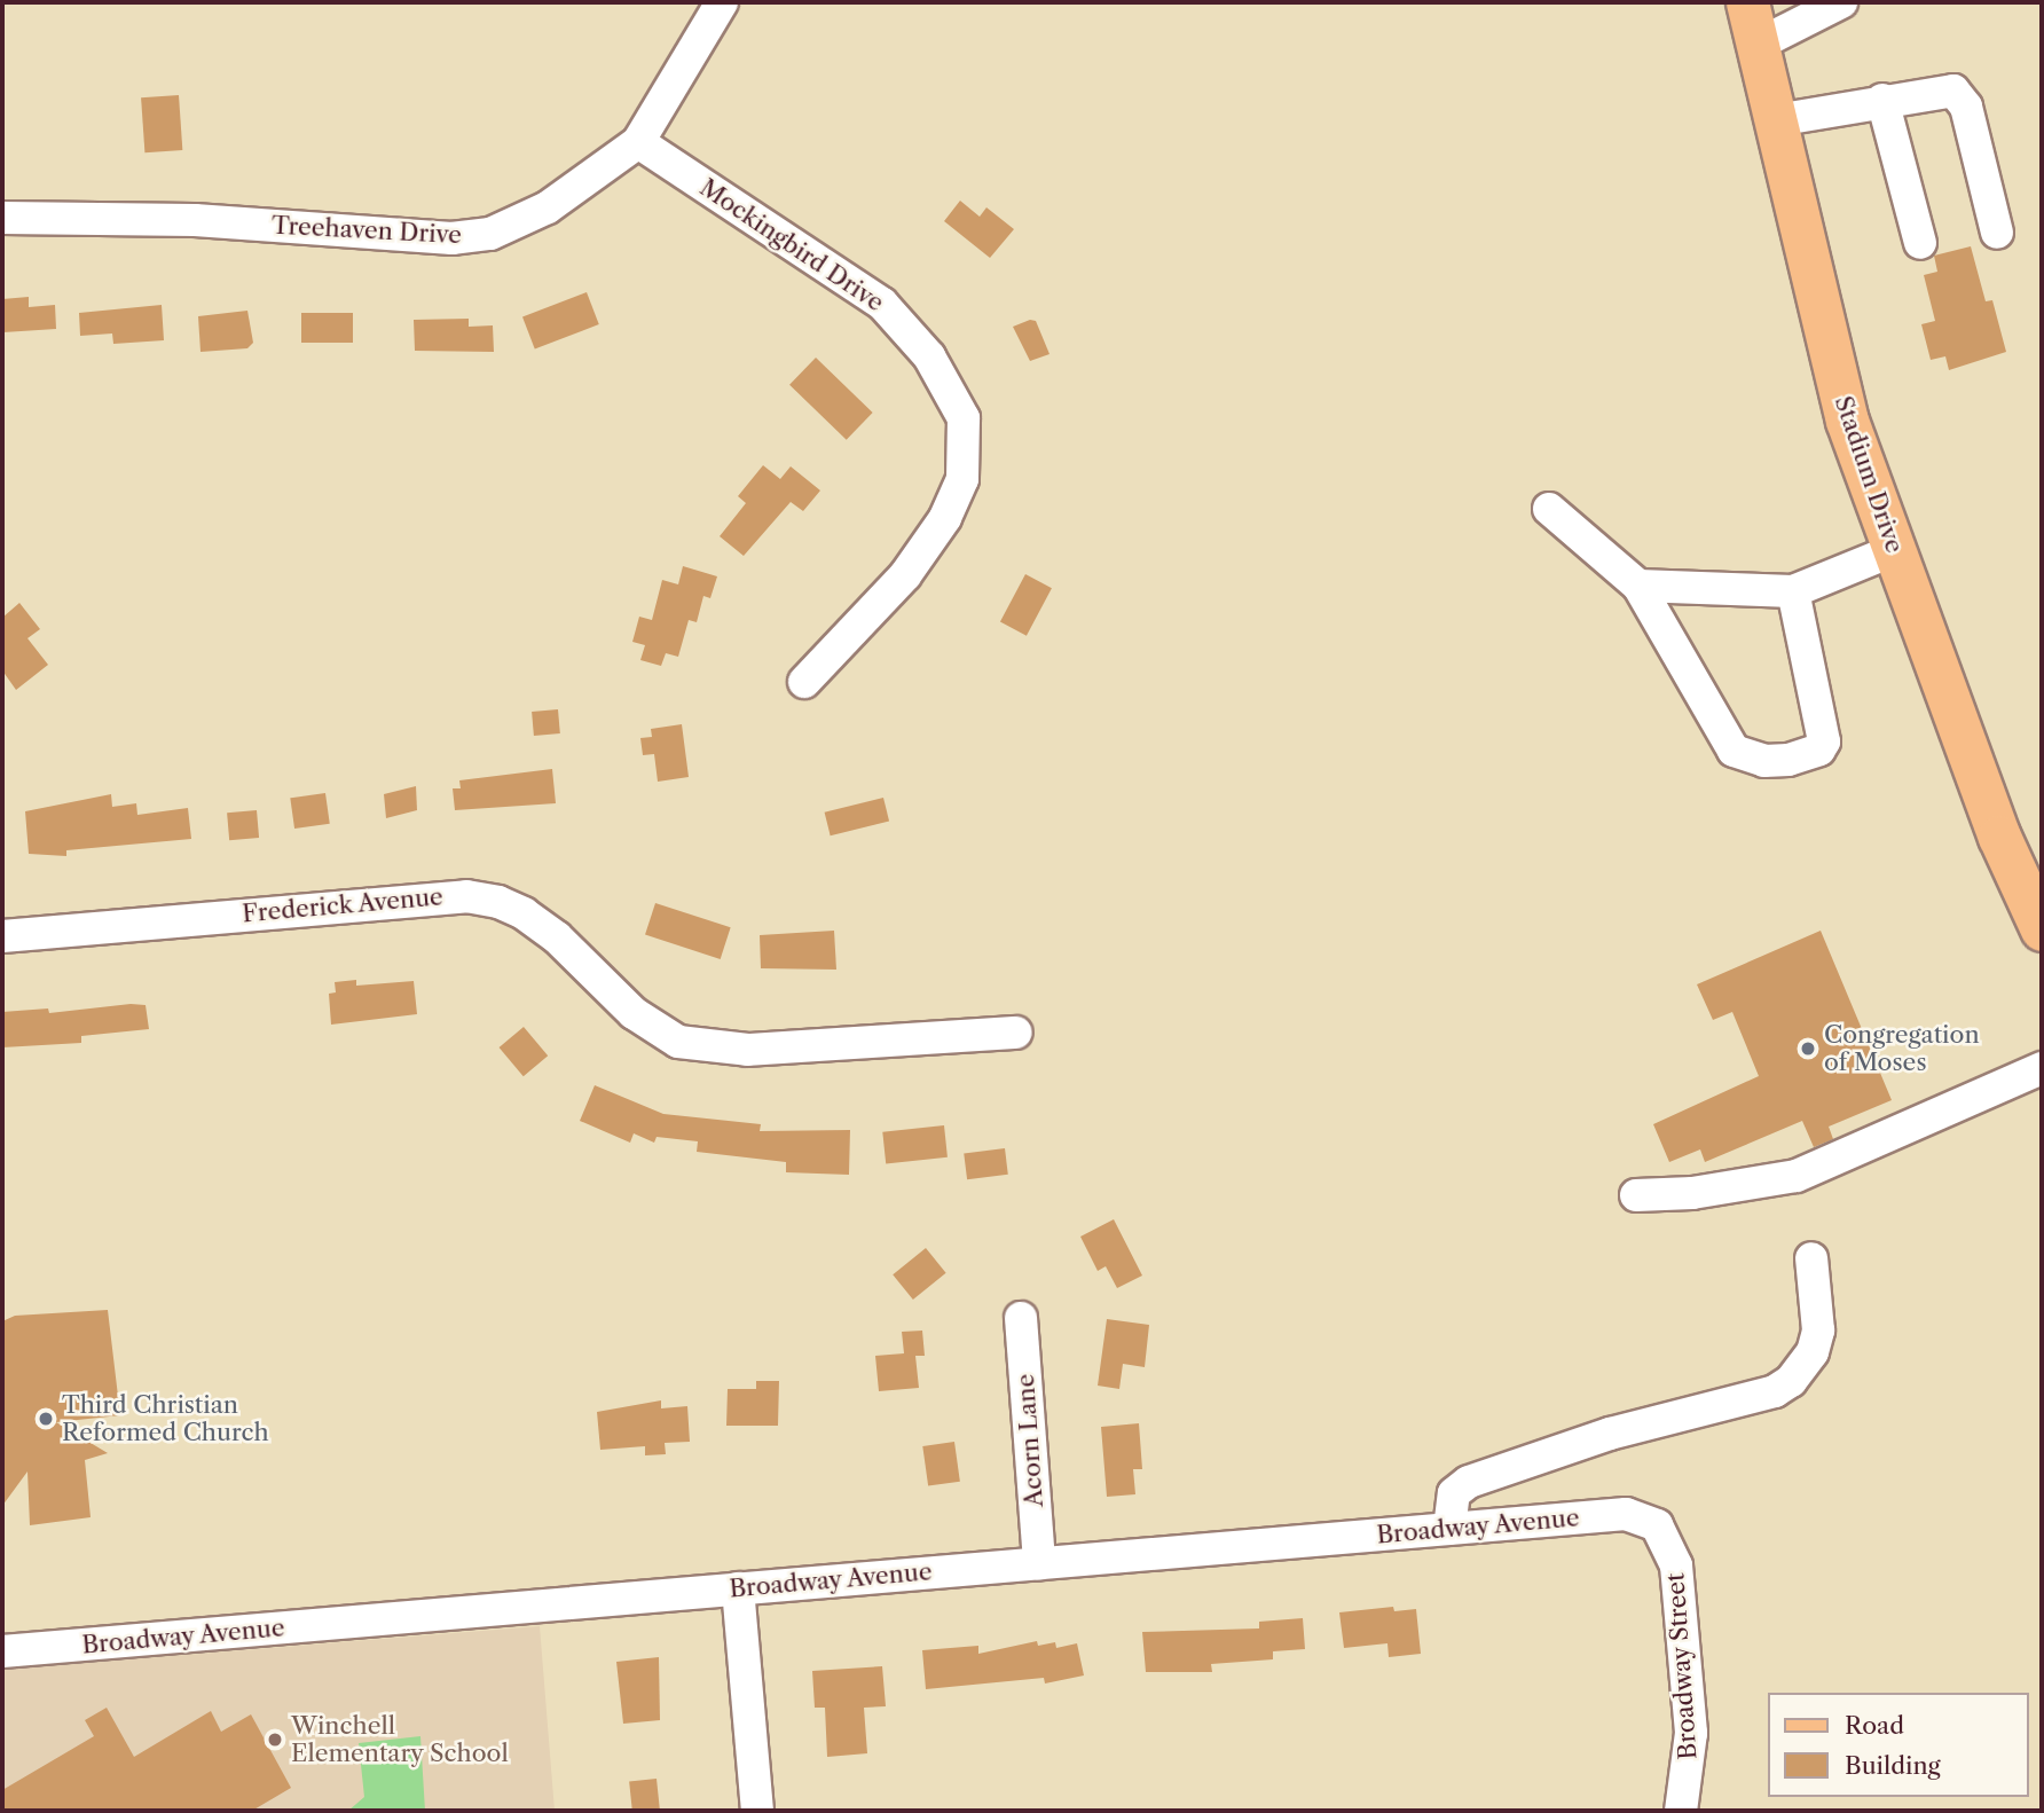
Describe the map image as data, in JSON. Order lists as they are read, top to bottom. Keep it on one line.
{"streets":{"main road":["Stadium Drive"],"street":["Treehaven Drive","Mockingbird Drive","Frederick Avenue","Acorn Lane","Broadway Avenue","Broadway Street"]},"crossings":[["Treehaven Drive","Mockingbird Drive"],["Acorn Lane","Broadway Avenue"],["Broadway Avenue","Broadway Street"]],"places":["Congregation of Moses","Third Christian Reformed Church","Winchell Elementary School"],"legend":["Road","Building"]}
